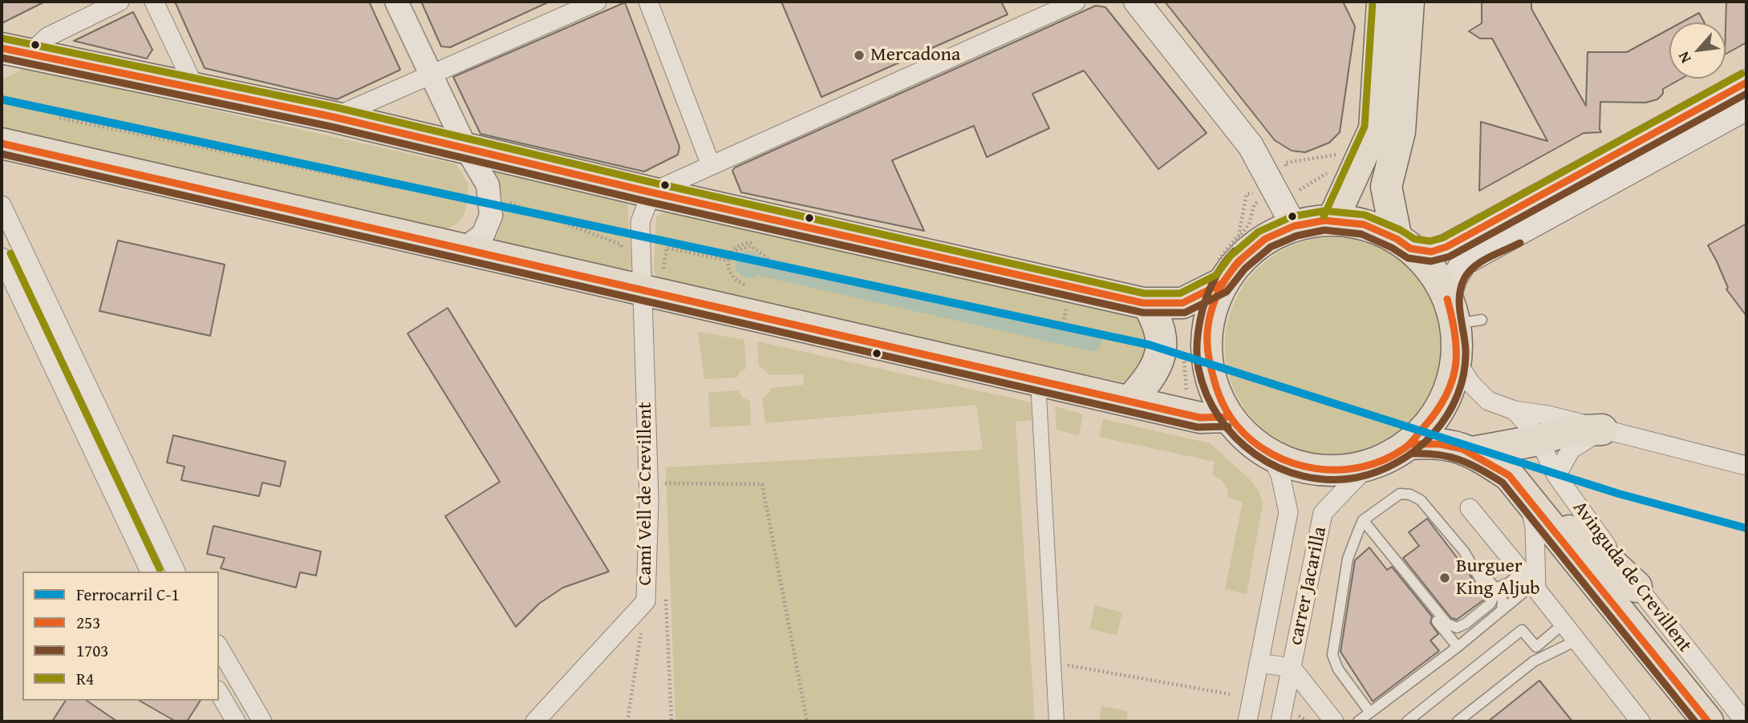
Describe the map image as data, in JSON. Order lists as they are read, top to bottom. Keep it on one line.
{"streets":{"highway":["Avinguda de Crevillent"],"street":["Camí Vell de Crevillent","carrer Jacarilla"]},"places":["Mercadona","Burguer King Aljub"],"lines":["transit line R4","transit line 253","transit line 1703","rail line C-1"],"legend":["Ferrocarril C-1","253","1703","R4"],"north":"bottom left"}
